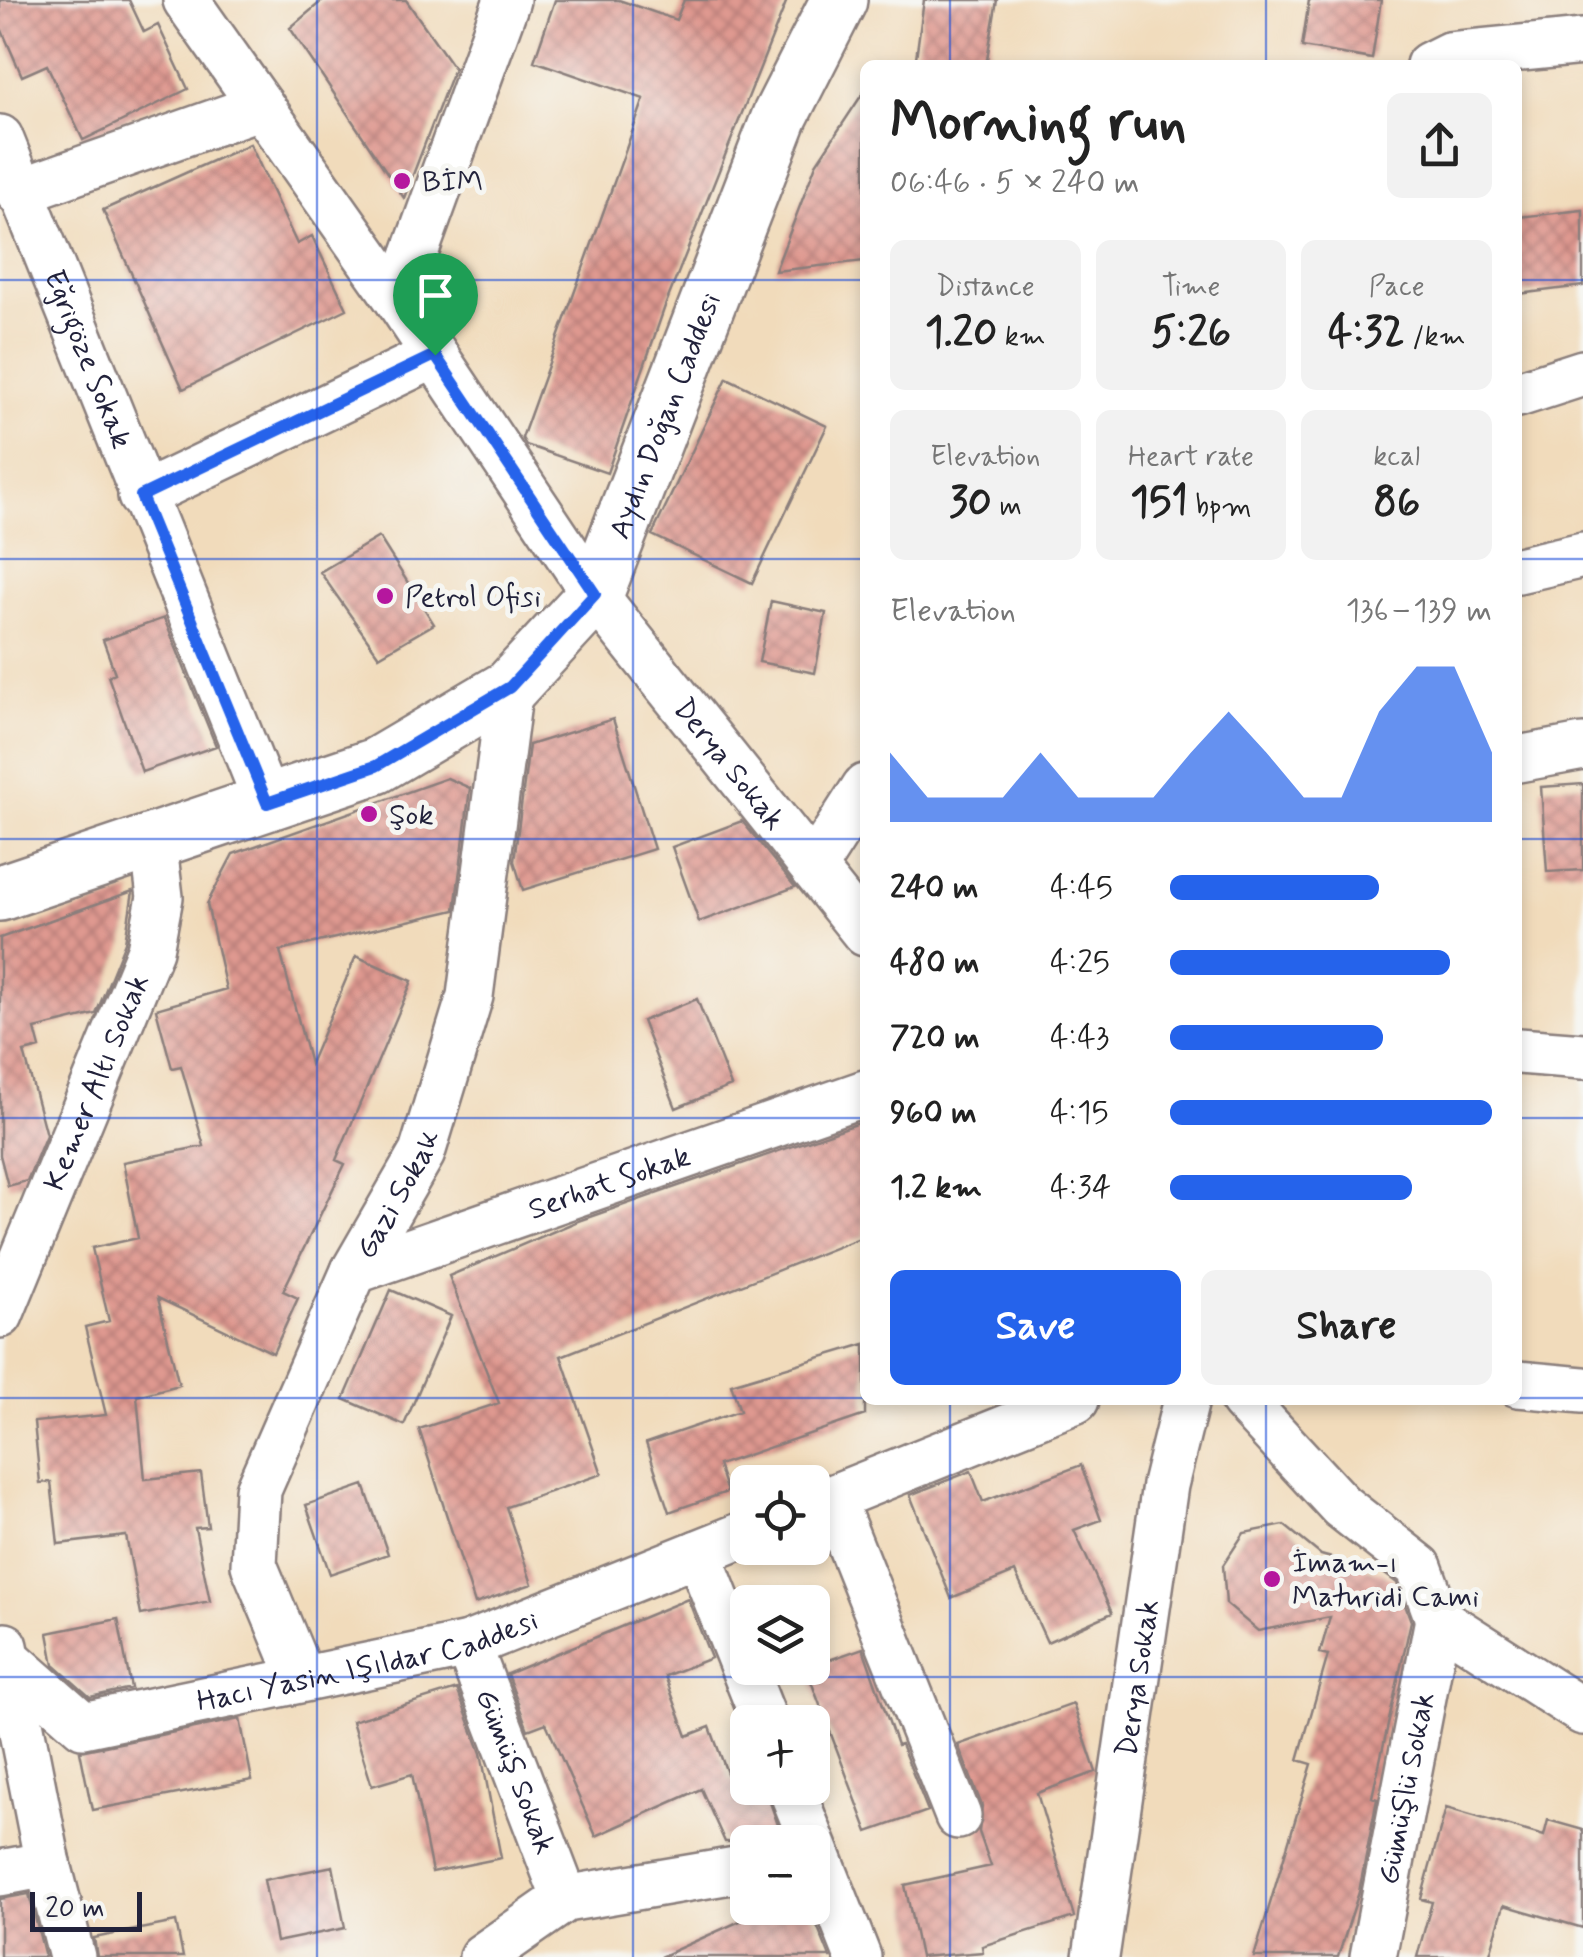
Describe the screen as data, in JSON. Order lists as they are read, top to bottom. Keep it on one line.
{"streets":{"main road":["Aydın Doğan Caddesi"],"street":["Eğrigöze Sokak","Derya Sokak","Kemer Altı Sokak","Serhat Sokak","Gazi Sokak","Hacı Yasin Işıldar Caddesi","Gümüş Sokak","Gümüşlü Sokak"]},"crossings":[["Eğrigöze Sokak","Aydın Doğan Caddesi"],["Aydın Doğan Caddesi","Derya Sokak"],["Aydın Doğan Caddesi","Kemer Altı Sokak"],["Aydın Doğan Caddesi","Gazi Sokak"],["Serhat Sokak","Gazi Sokak"],["Gazi Sokak","Hacı Yasin Işıldar Caddesi"],["Hacı Yasin Işıldar Caddesi","Gümüş Sokak"]],"places":["BİM","Petrol Ofisi","Şok","İmam-ı Maturidi Cami"],"scale_bar":"20 m","page":{"heading":["Morning run","06:46 · 5 × 240 m"],"stats":[["Distance","1.20 km"],["Time","5:26"],["Pace","4:32 /km"],["Elevation","30 m"],["Heart rate","151 bpm"],["kcal","86"]],"chart":["Elevation","136–139 m"],"list":[{"name":"240 m","note":"4:45"},{"name":"480 m","note":"4:25"},{"name":"720 m","note":"4:43"},{"name":"960 m","note":"4:15"},{"name":"1.2 km","note":"4:34"}],"buttons":["Save","Share"],"map_buttons":["+","−"],"scale":"20 m"}}
